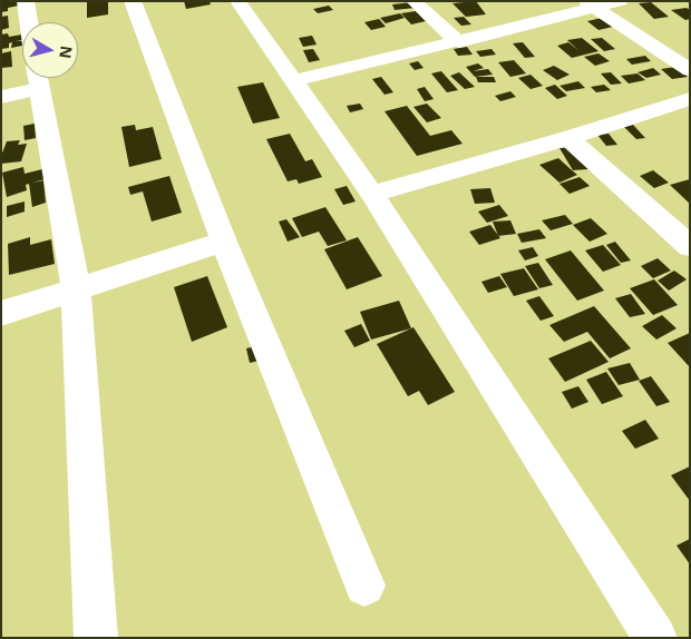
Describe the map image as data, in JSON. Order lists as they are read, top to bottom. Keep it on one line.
{"north":"right"}
